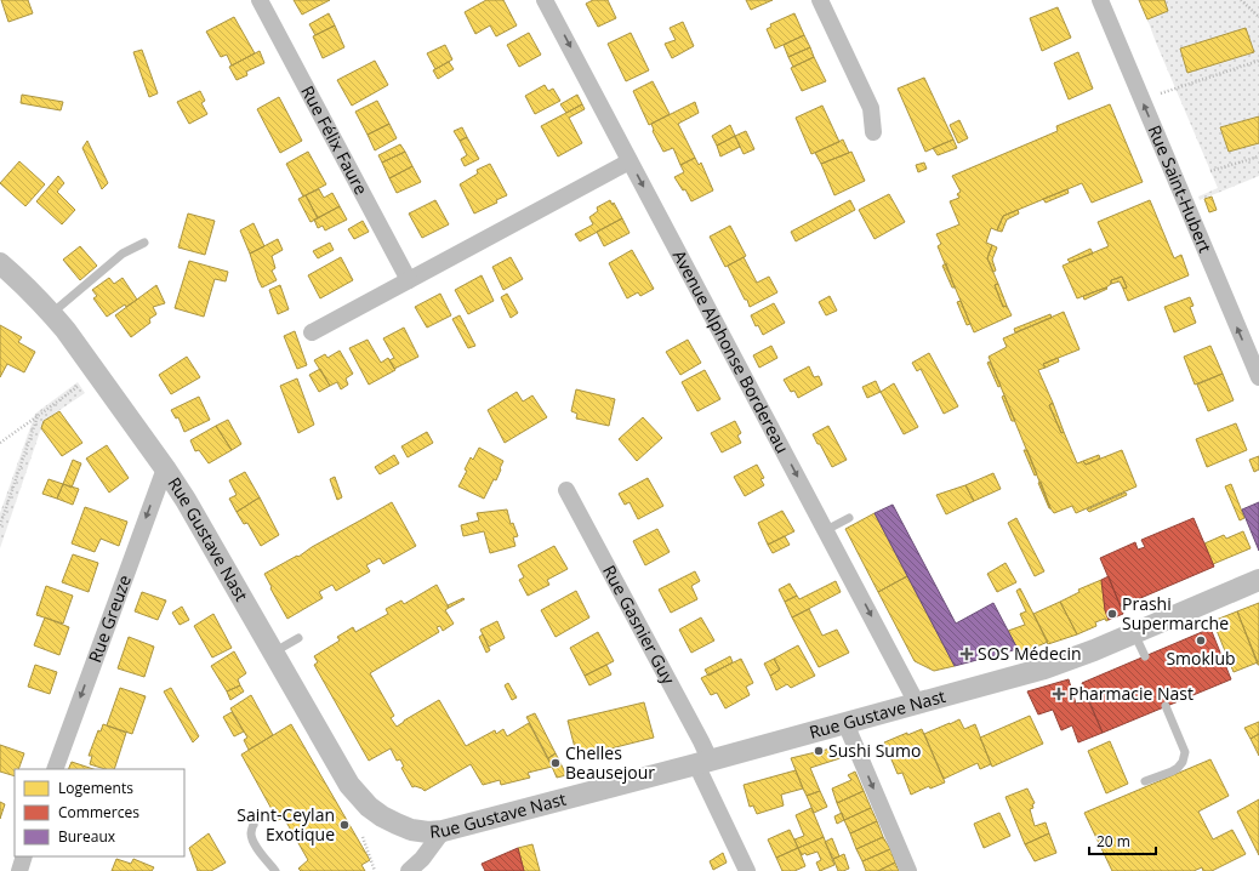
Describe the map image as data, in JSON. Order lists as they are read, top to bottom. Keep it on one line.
{"streets":{"street":["Rue Félix Faure","Rue Saint-Hubert","Avenue Alphonse Bordereau","Rue Gustave Nast","Rue Greuze","Rue Gasnier Guy"]},"crossings":[["Avenue Alphonse Bordereau","Rue Gustave Nast"],["Rue Gustave Nast","Rue Greuze"],["Rue Gustave Nast","Rue Gasnier Guy"]],"one_way":["Rue Saint-Hubert","Avenue Alphonse Bordereau","Rue Greuze"],"places":{"other":["Prashi Supermarche","Smoklub","Sushi Sumo","Chelles Beausejour","Saint-Ceylan Exotique"],"health":["SOS Médecin","Pharmacie Nast"]},"legend":["Logements","Commerces","Bureaux"],"scale_bar":"20 m"}
